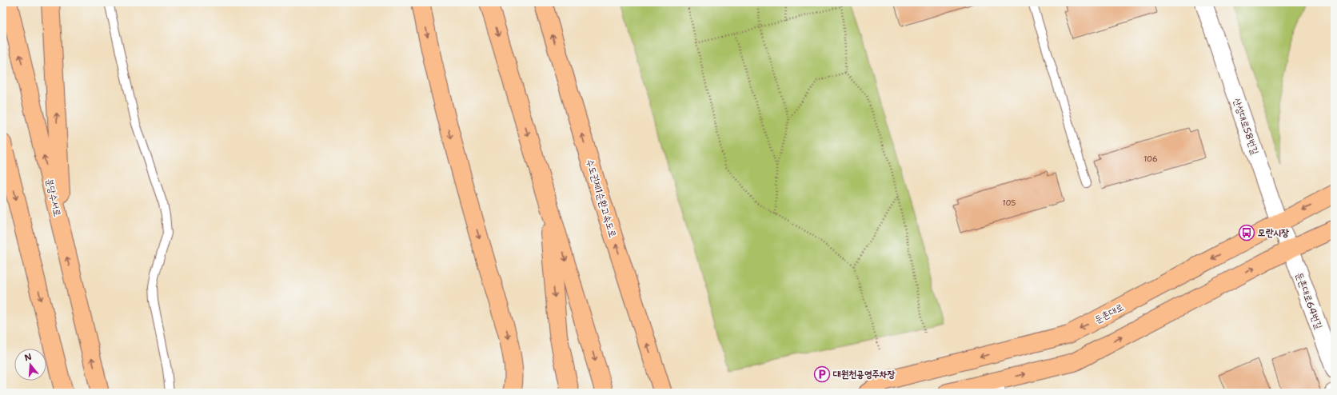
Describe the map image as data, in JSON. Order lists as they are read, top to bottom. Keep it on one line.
{"streets":{"main road":["분당수서로","수도권제1순환고속도로","둔촌대로"],"street":["산성대로58번길","둔촌대로64번길"]},"crossings":[["산성대로58번길","둔촌대로64번길"],["산성대로58번길","둔촌대로"]],"places":{"bus stop":["모란시장"],"parking":["대원천공영주차장"]},"house_numbers":["106","105"],"north":"top"}
